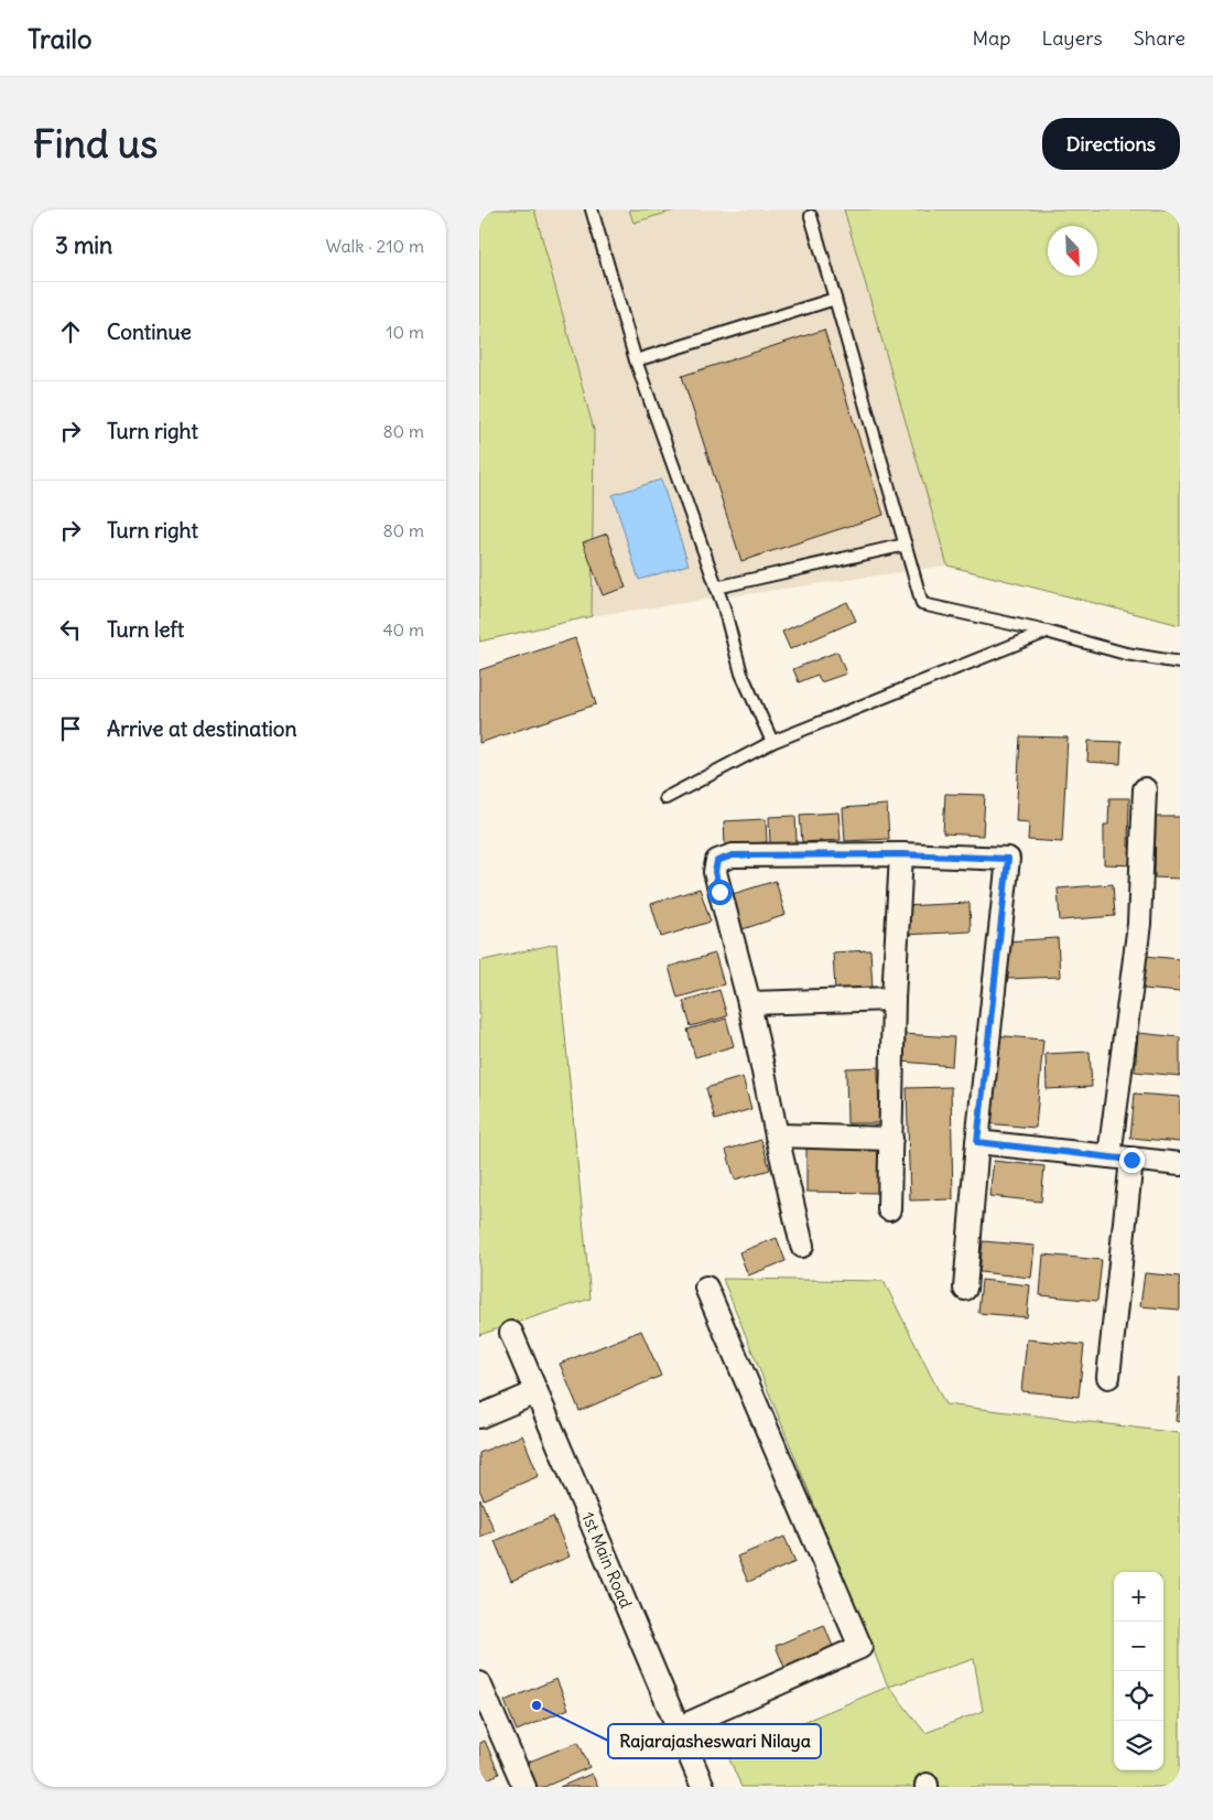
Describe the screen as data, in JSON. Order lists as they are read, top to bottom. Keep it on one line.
{"streets":{"street":["1st Main Road"]},"places":["Rajarajasheswari Nilaya"],"north":"bottom right","page":{"header":"Trailo","nav":["Map","Layers","Share"],"buttons":"Directions","title":"Find us","heading":["3 min","Walk · 210 m"],"list":[["Continue","10 m"],["Turn right","80 m"],["Turn right","80 m"],["Turn left","40 m"],"Arrive at destination"],"map_buttons":["+","−"]}}
